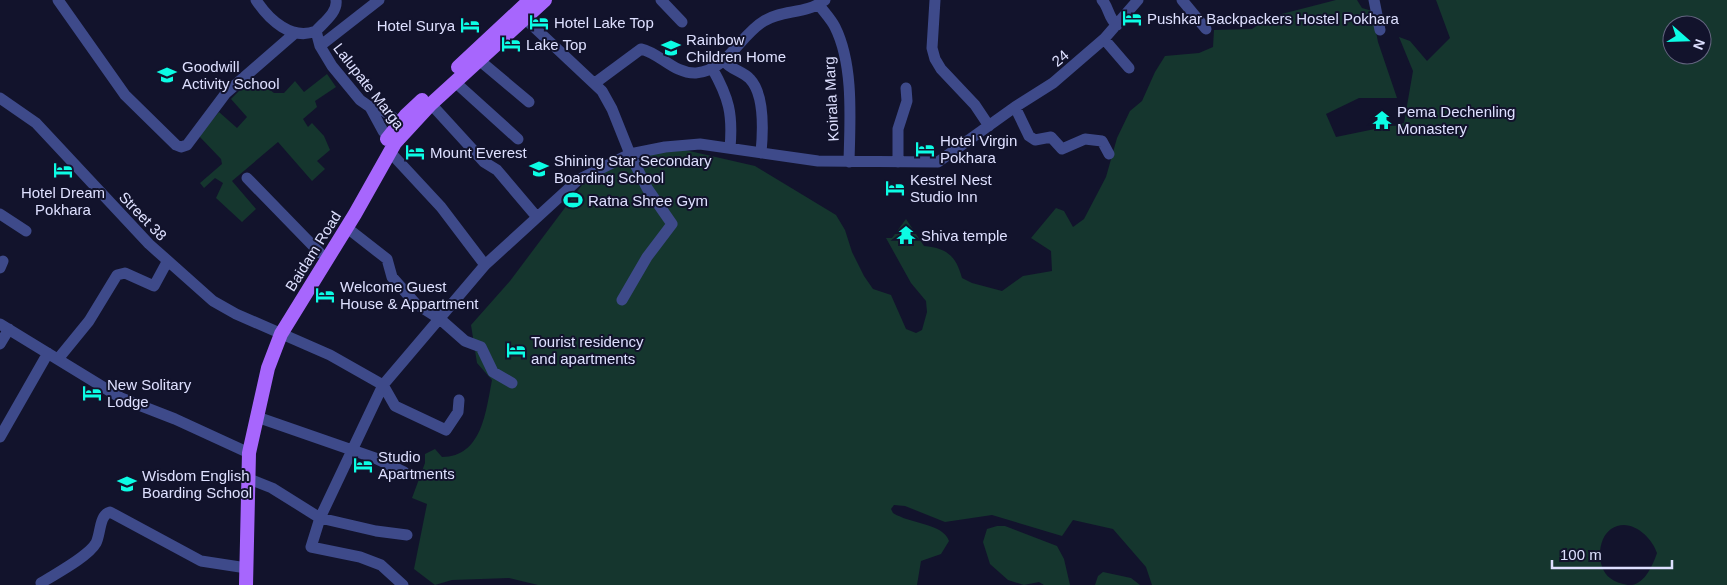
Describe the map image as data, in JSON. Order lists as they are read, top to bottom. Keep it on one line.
{"streets":{"main road":["Baidam Road"],"street":["24","Lalupate Marga","Koirala Marg","Street 38"]},"crossings":[["24","Lalupate Marga"],["24","Koirala Marg"],["24","Street 38"],["Lalupate Marga","Baidam Road"],["Street 38","Baidam Road"]],"places":{"hotel":["Pushkar Backpackers Hostel Pokhara","Hotel Lake Top","Hotel Surya","Lake Top","Hotel Virgin Pokhara","Mount Everest","Hotel Dream Pokhara","Kestrel Nest Studio Inn","Welcome Guest House & Appartment","Tourist residency and apartments","New Solitary Lodge","Studio Apartments"],"school or university":["Rainbow Children Home","Goodwill Activity School","Shining Star Secondary Boarding School","Wisdom English Boarding School"],"temple":["Pema Dechenling Monastery","Shiva temple"],"sports":["Ratna Shree Gym"]},"scale_bar":"100 m","north":"right"}
